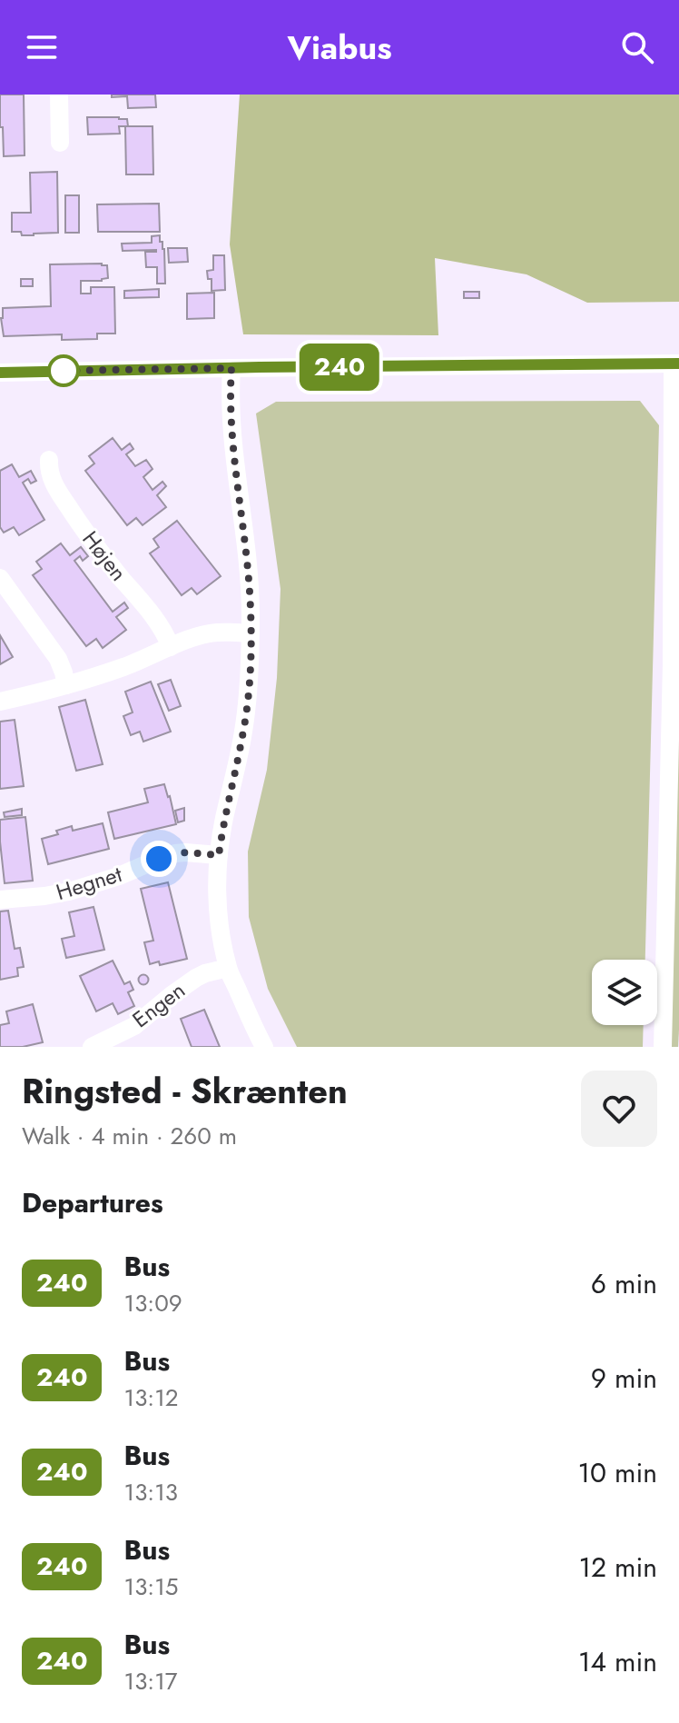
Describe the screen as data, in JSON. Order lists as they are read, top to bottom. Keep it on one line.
{"streets":{"street":["Højen","Hegnet","Engen"]},"lines":["bus line 240"],"page":{"header":"Viabus","on_map":"240","heading":[["Ringsted - Skrænten","Walk · 4 min · 260 m"],"Departures"],"list":[{"mark":"240","name":"Bus","note":"13:09","value":"6 min"},{"mark":"240","name":"Bus","note":"13:12","value":"9 min"},{"mark":"240","name":"Bus","note":"13:13","value":"10 min"},{"mark":"240","name":"Bus","note":"13:15","value":"12 min"},{"mark":"240","name":"Bus","note":"13:17","value":"14 min"}]}}
